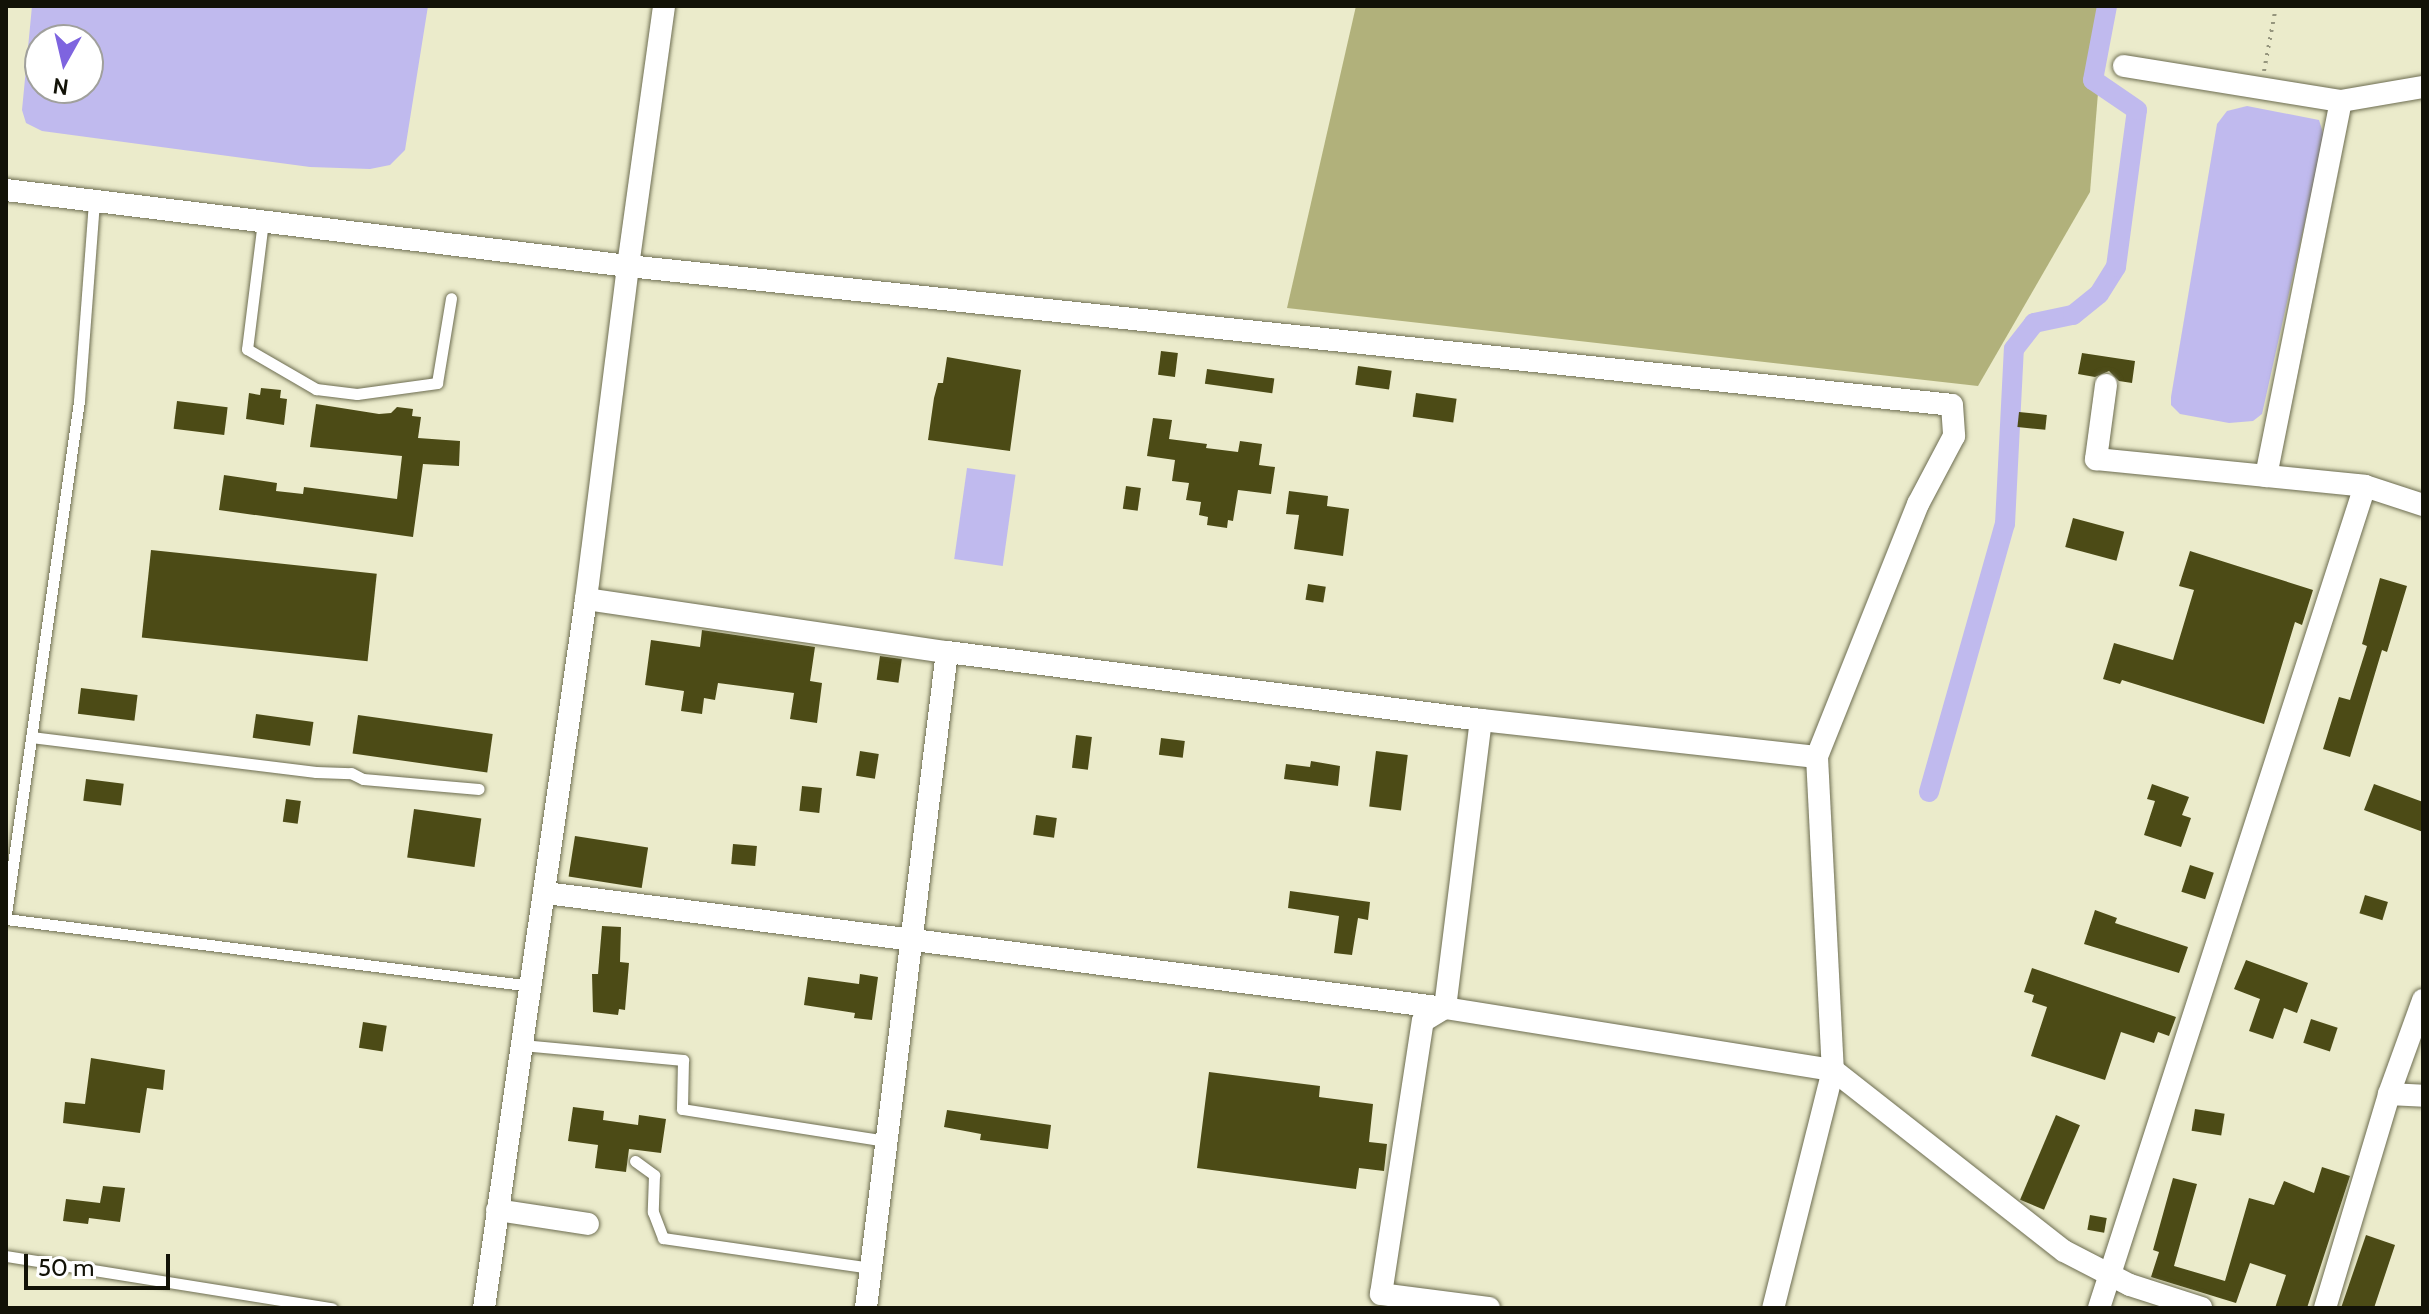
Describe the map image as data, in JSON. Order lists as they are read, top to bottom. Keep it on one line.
{"scale_bar":"50 m","north":"bottom"}
